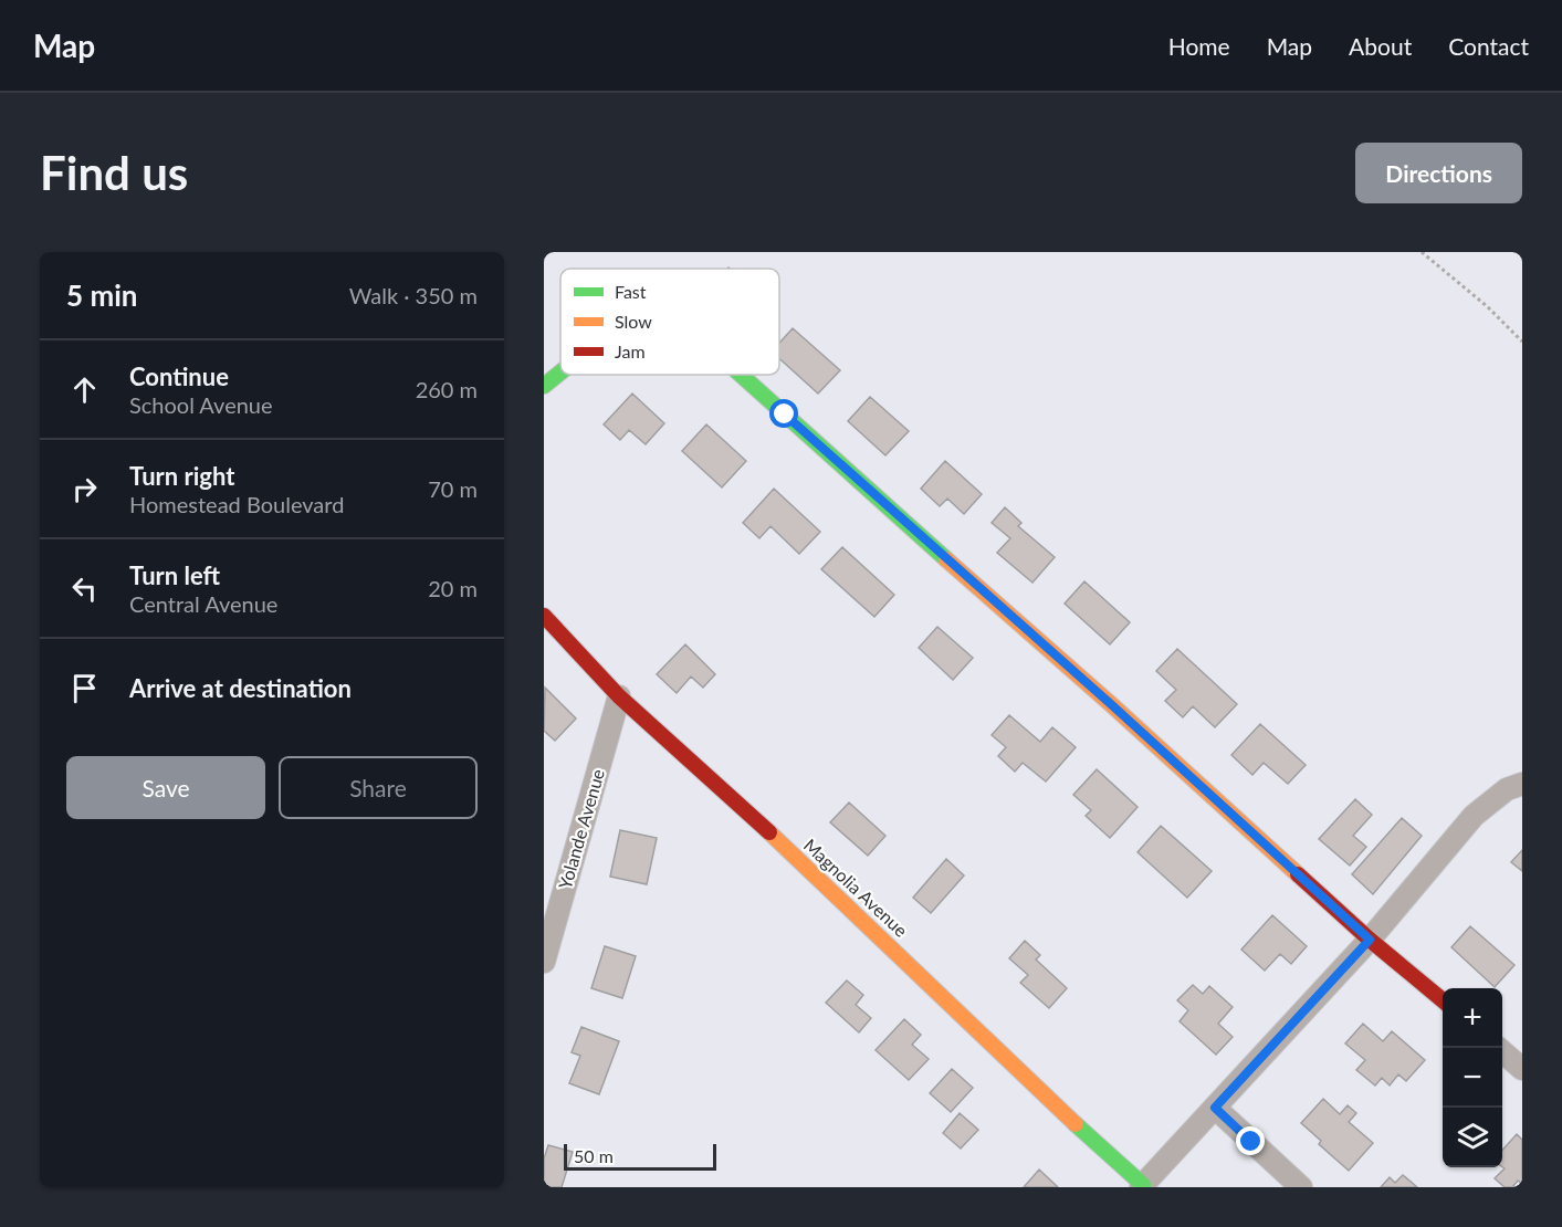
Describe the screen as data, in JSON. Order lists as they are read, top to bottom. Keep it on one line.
{"streets":{"street":["Yolande Avenue","Magnolia Avenue"]},"crossings":[["Yolande Avenue","Magnolia Avenue"]],"legend":["Fast","Slow","Jam"],"scale_bar":"50 m","page":{"header":"Map","nav":["Home","Map","About","Contact"],"buttons":["Directions",["Save","Share"]],"title":"Find us","heading":["5 min","Walk · 350 m"],"list":[["Continue","School Avenue","260 m"],["Turn right","Homestead Boulevard","70 m"],["Turn left","Central Avenue","20 m"],"Arrive at destination"],"map_buttons":["+","−"],"scale":"50 m"}}
